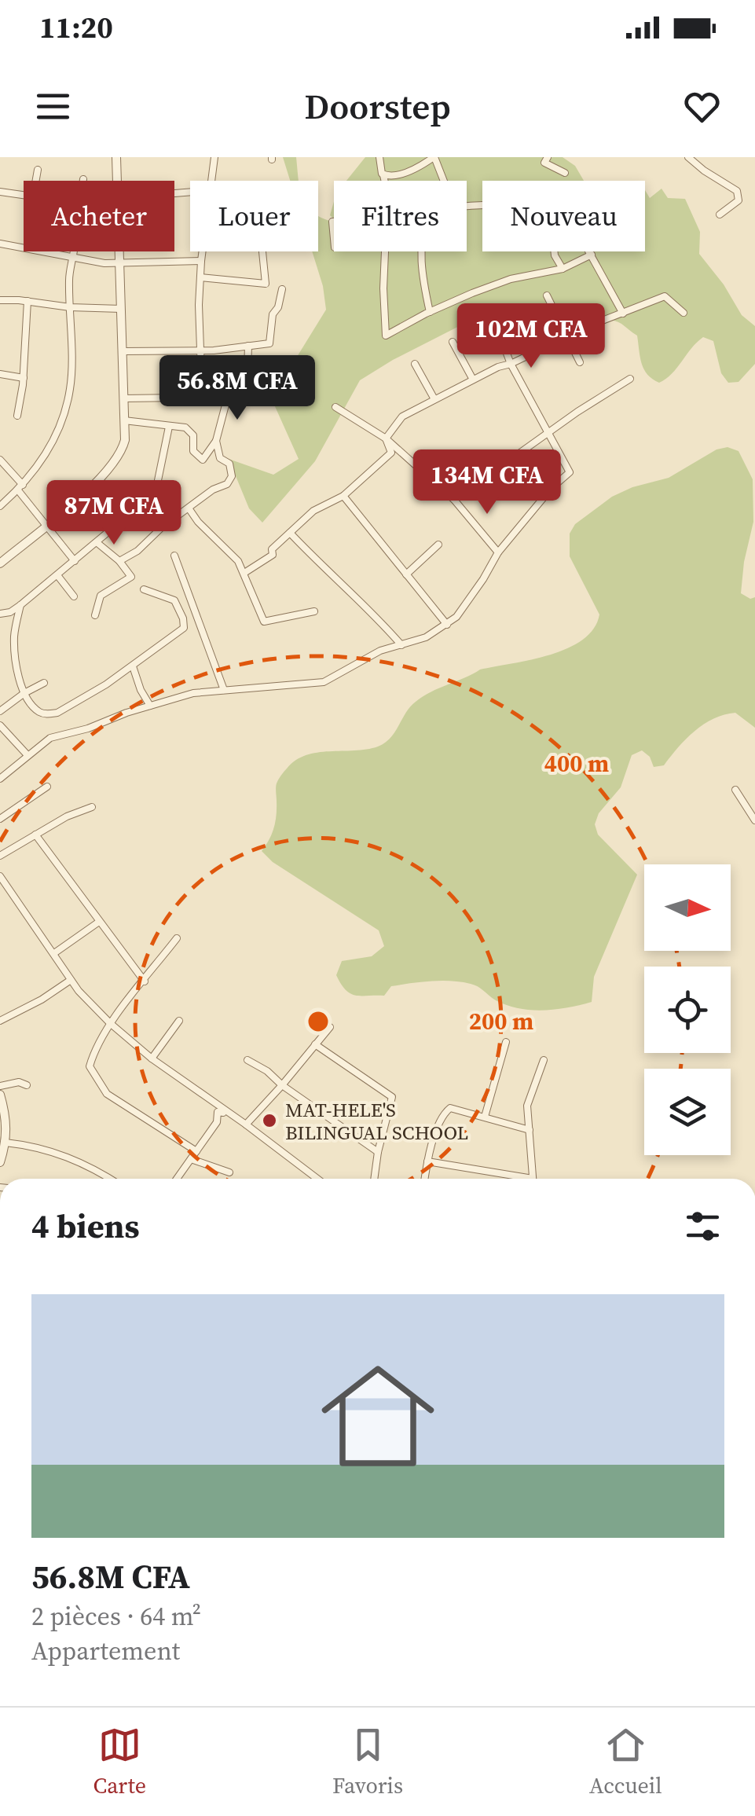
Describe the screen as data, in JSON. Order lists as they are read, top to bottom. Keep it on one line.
{"places":["MAT-HELE'S BILINGUAL SCHOOL"],"north":"right","page":{"status":"11:20","header":"Doorstep","chip":["Acheter","Louer","Filtres","Nouveau"],"price":["102M CFA","56.8M CFA","134M CFA","87M CFA"],"heading":"4 biens","list":[{"name":"56.8M CFA","note":"2 pièces · 64 m² · Appartement"}],"tabs":["Carte","Favoris","Accueil"]},"rings":["400 m","200 m"]}
